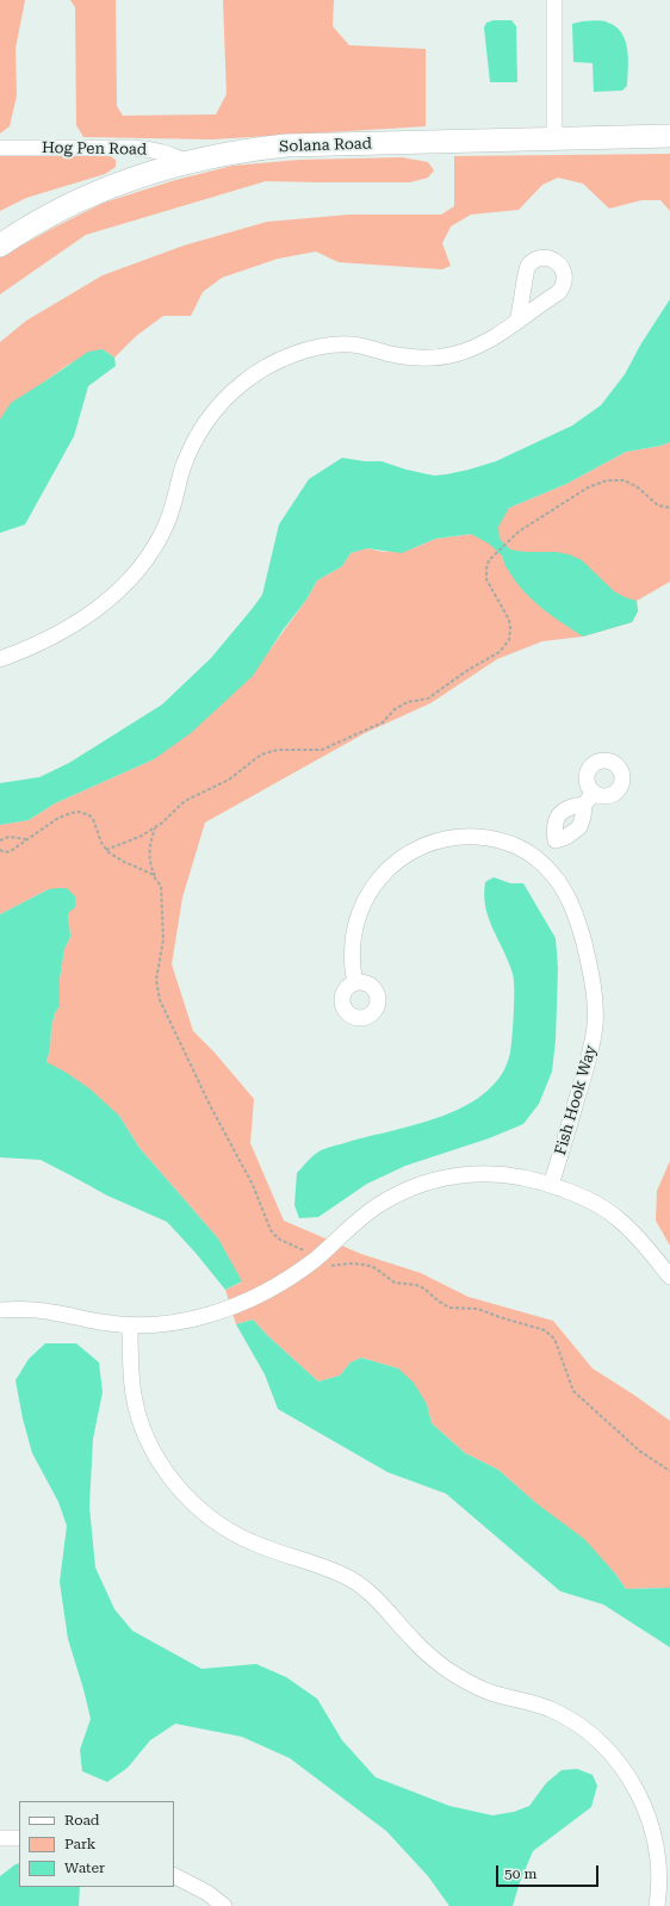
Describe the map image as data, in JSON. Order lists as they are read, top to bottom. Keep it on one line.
{"streets":{"street":["Solana Road","Hog Pen Road","Fish Hook Way"]},"crossings":[["Solana Road","Hog Pen Road"]],"legend":["Road","Park","Water"],"scale_bar":"50 m"}
